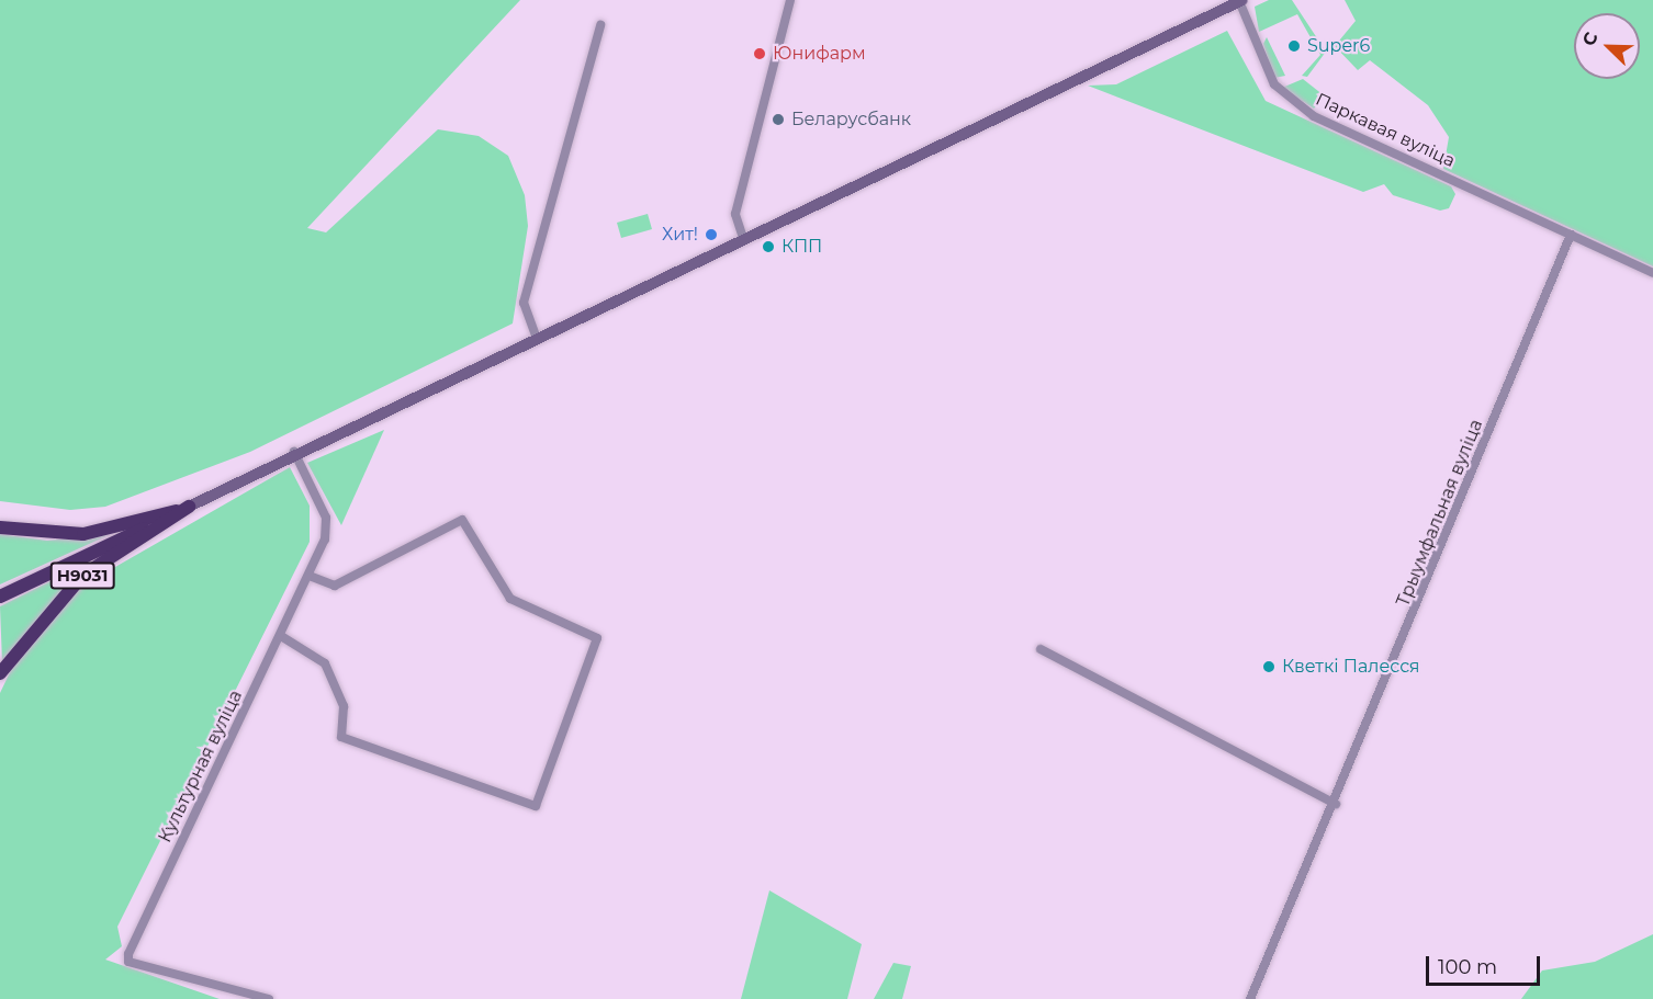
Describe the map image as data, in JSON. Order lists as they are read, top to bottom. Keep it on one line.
{"streets":{"highway":["Н9031"],"street":["Паркавая вуліца","Трыумфальная вуліца","Культурная вуліца"]},"crossings":[["Паркавая вуліца","Трыумфальная вуліца"],["Паркавая вуліца","Н9031"],["Н9031","Культурная вуліца"]],"places":["Super6","Юнифарм","Беларусбанк","Хит!","КПП","Кветкі Палесся"],"scale_bar":"100 m","north":"top left"}
